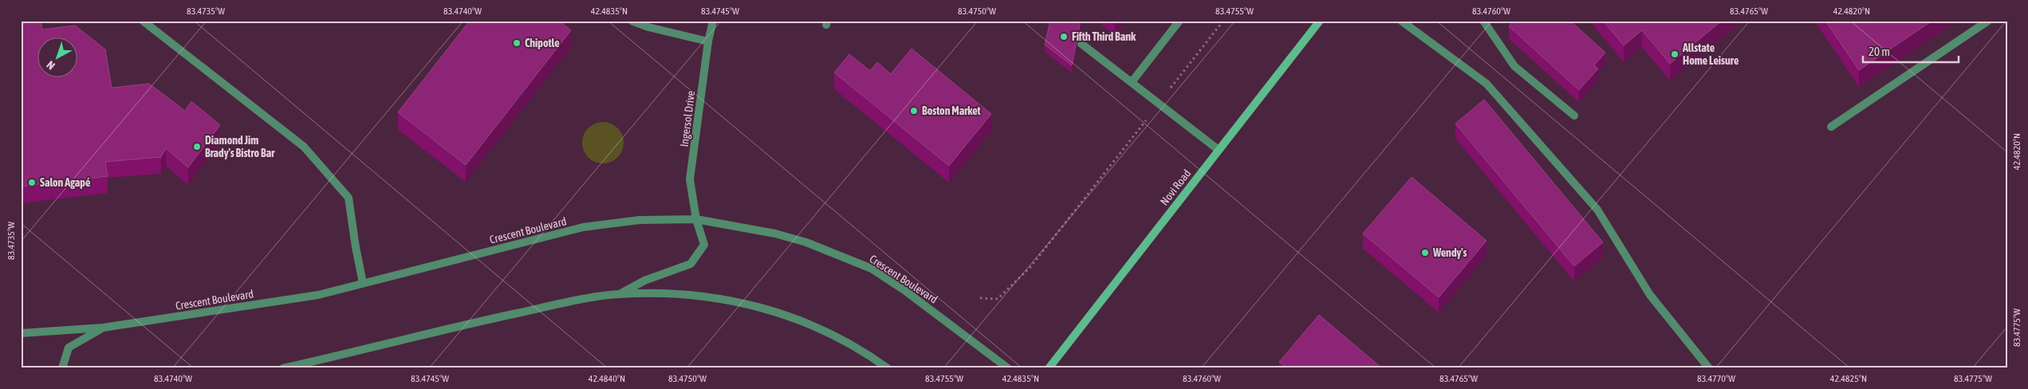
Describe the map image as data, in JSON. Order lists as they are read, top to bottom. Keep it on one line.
{"streets":{"main road":["Novi Road"],"street":["Ingersol Drive","Crescent Boulevard"]},"crossings":[["Ingersol Drive","Crescent Boulevard"]],"places":["Fifth Third Bank","Chipotle","Allstate Home Leisure","Boston Market","Diamond Jim Brady's Bistro Bar","Salon Agapé","Wendy's"],"scale_bar":"20 m","north":"bottom left","coordinates":["83.4735°W","83.4740°W","42.4835°N","83.4745°W","83.4750°W","83.4755°W","83.4760°W","83.4765°W","42.4820°N","83.4775°W","42.4840°N","83.4770°W","42.4825°N"]}
